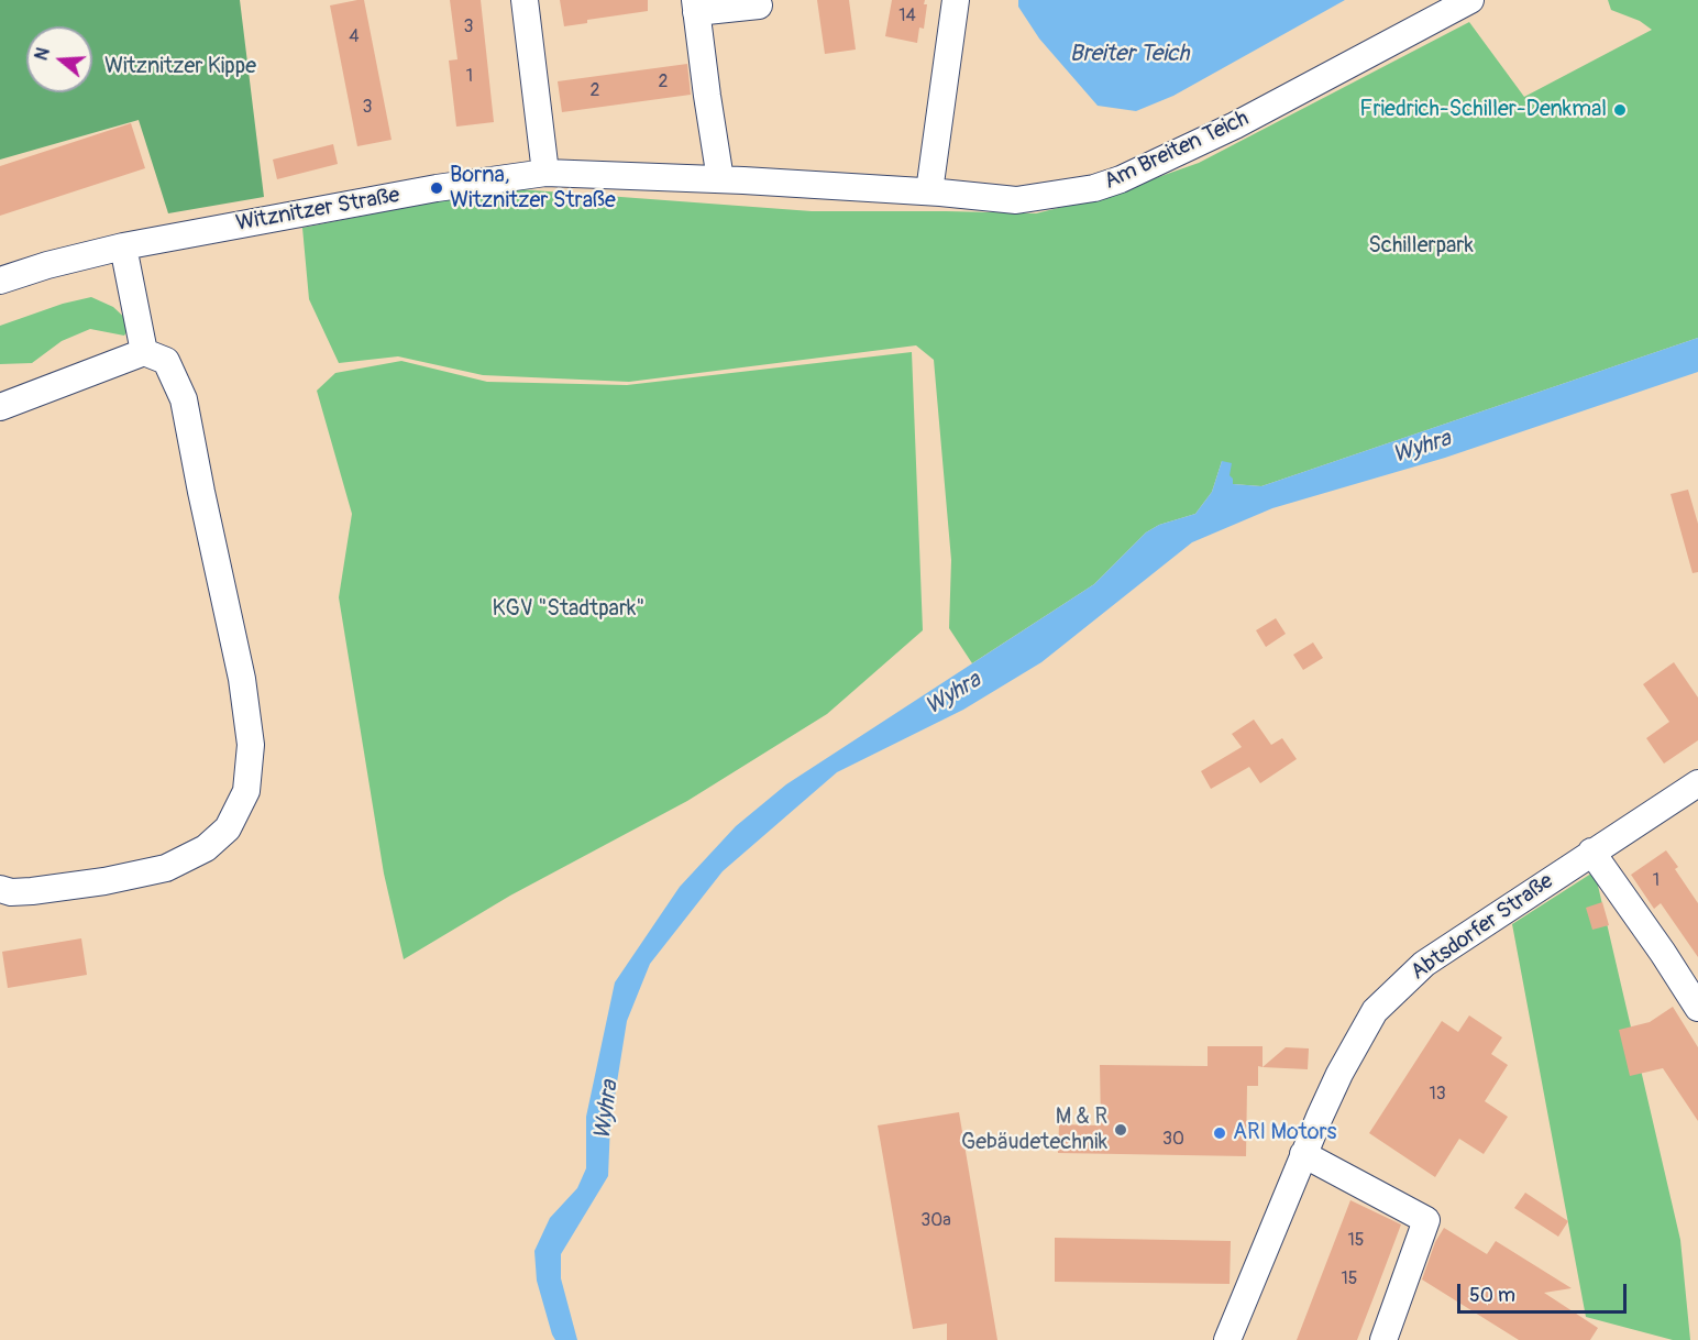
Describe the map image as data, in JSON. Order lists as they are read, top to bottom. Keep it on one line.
{"streets":{"street":["Am Breiten Teich","Witznitzer Straße","Abtsdorfer Straße"]},"crossings":[["Am Breiten Teich","Witznitzer Straße"]],"water":["Breiter Teich","Wyhra"],"parks":["Witznitzer Kippe","Schillerpark","KGV \"Stadtpark\""],"places":["Friedrich-Schiller-Denkmal","Borna, Witznitzer Straße","M & R Gebäudetechnik","ARI Motors"],"house_numbers":["14","3","4","1","2","2","3","1","13","30","30a","15","15"],"scale_bar":"50 m","north":"left"}
